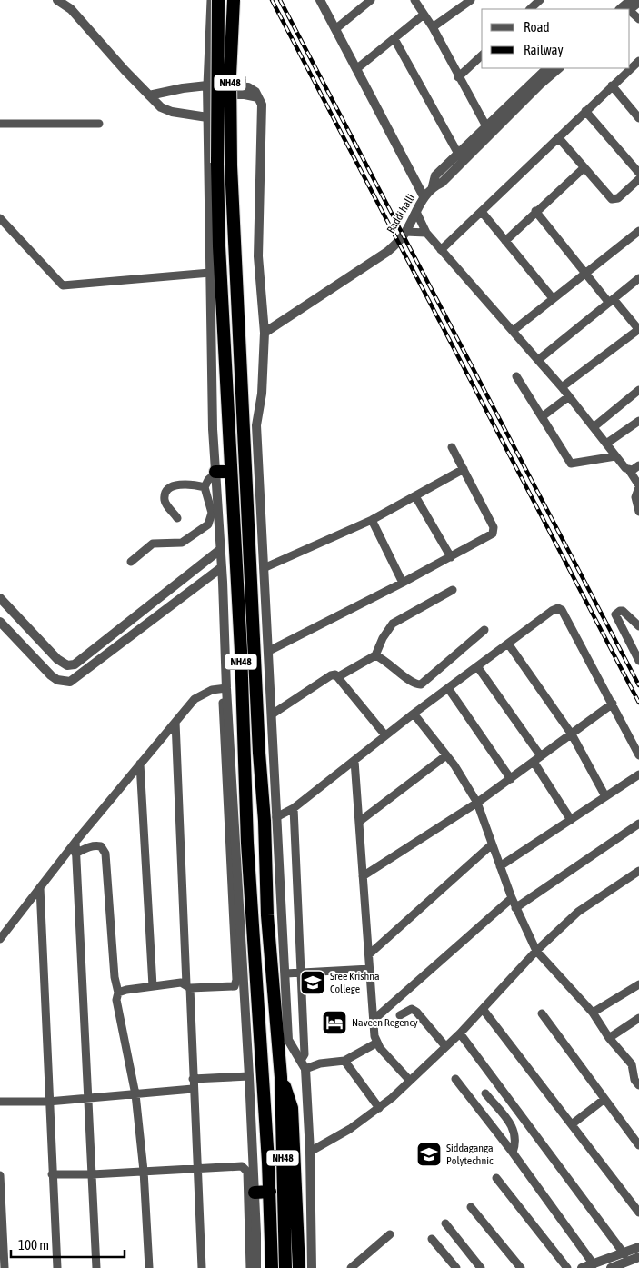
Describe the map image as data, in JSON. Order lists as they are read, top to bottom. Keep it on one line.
{"streets":{"highway":["NH48"],"street":["Baddi halli"]},"places":{"school or university":["Sree Krishna College","Siddaganga Polytechnic"],"hotel":["Naveen Regency"]},"legend":["Road","Railway"],"scale_bar":"100 m"}
